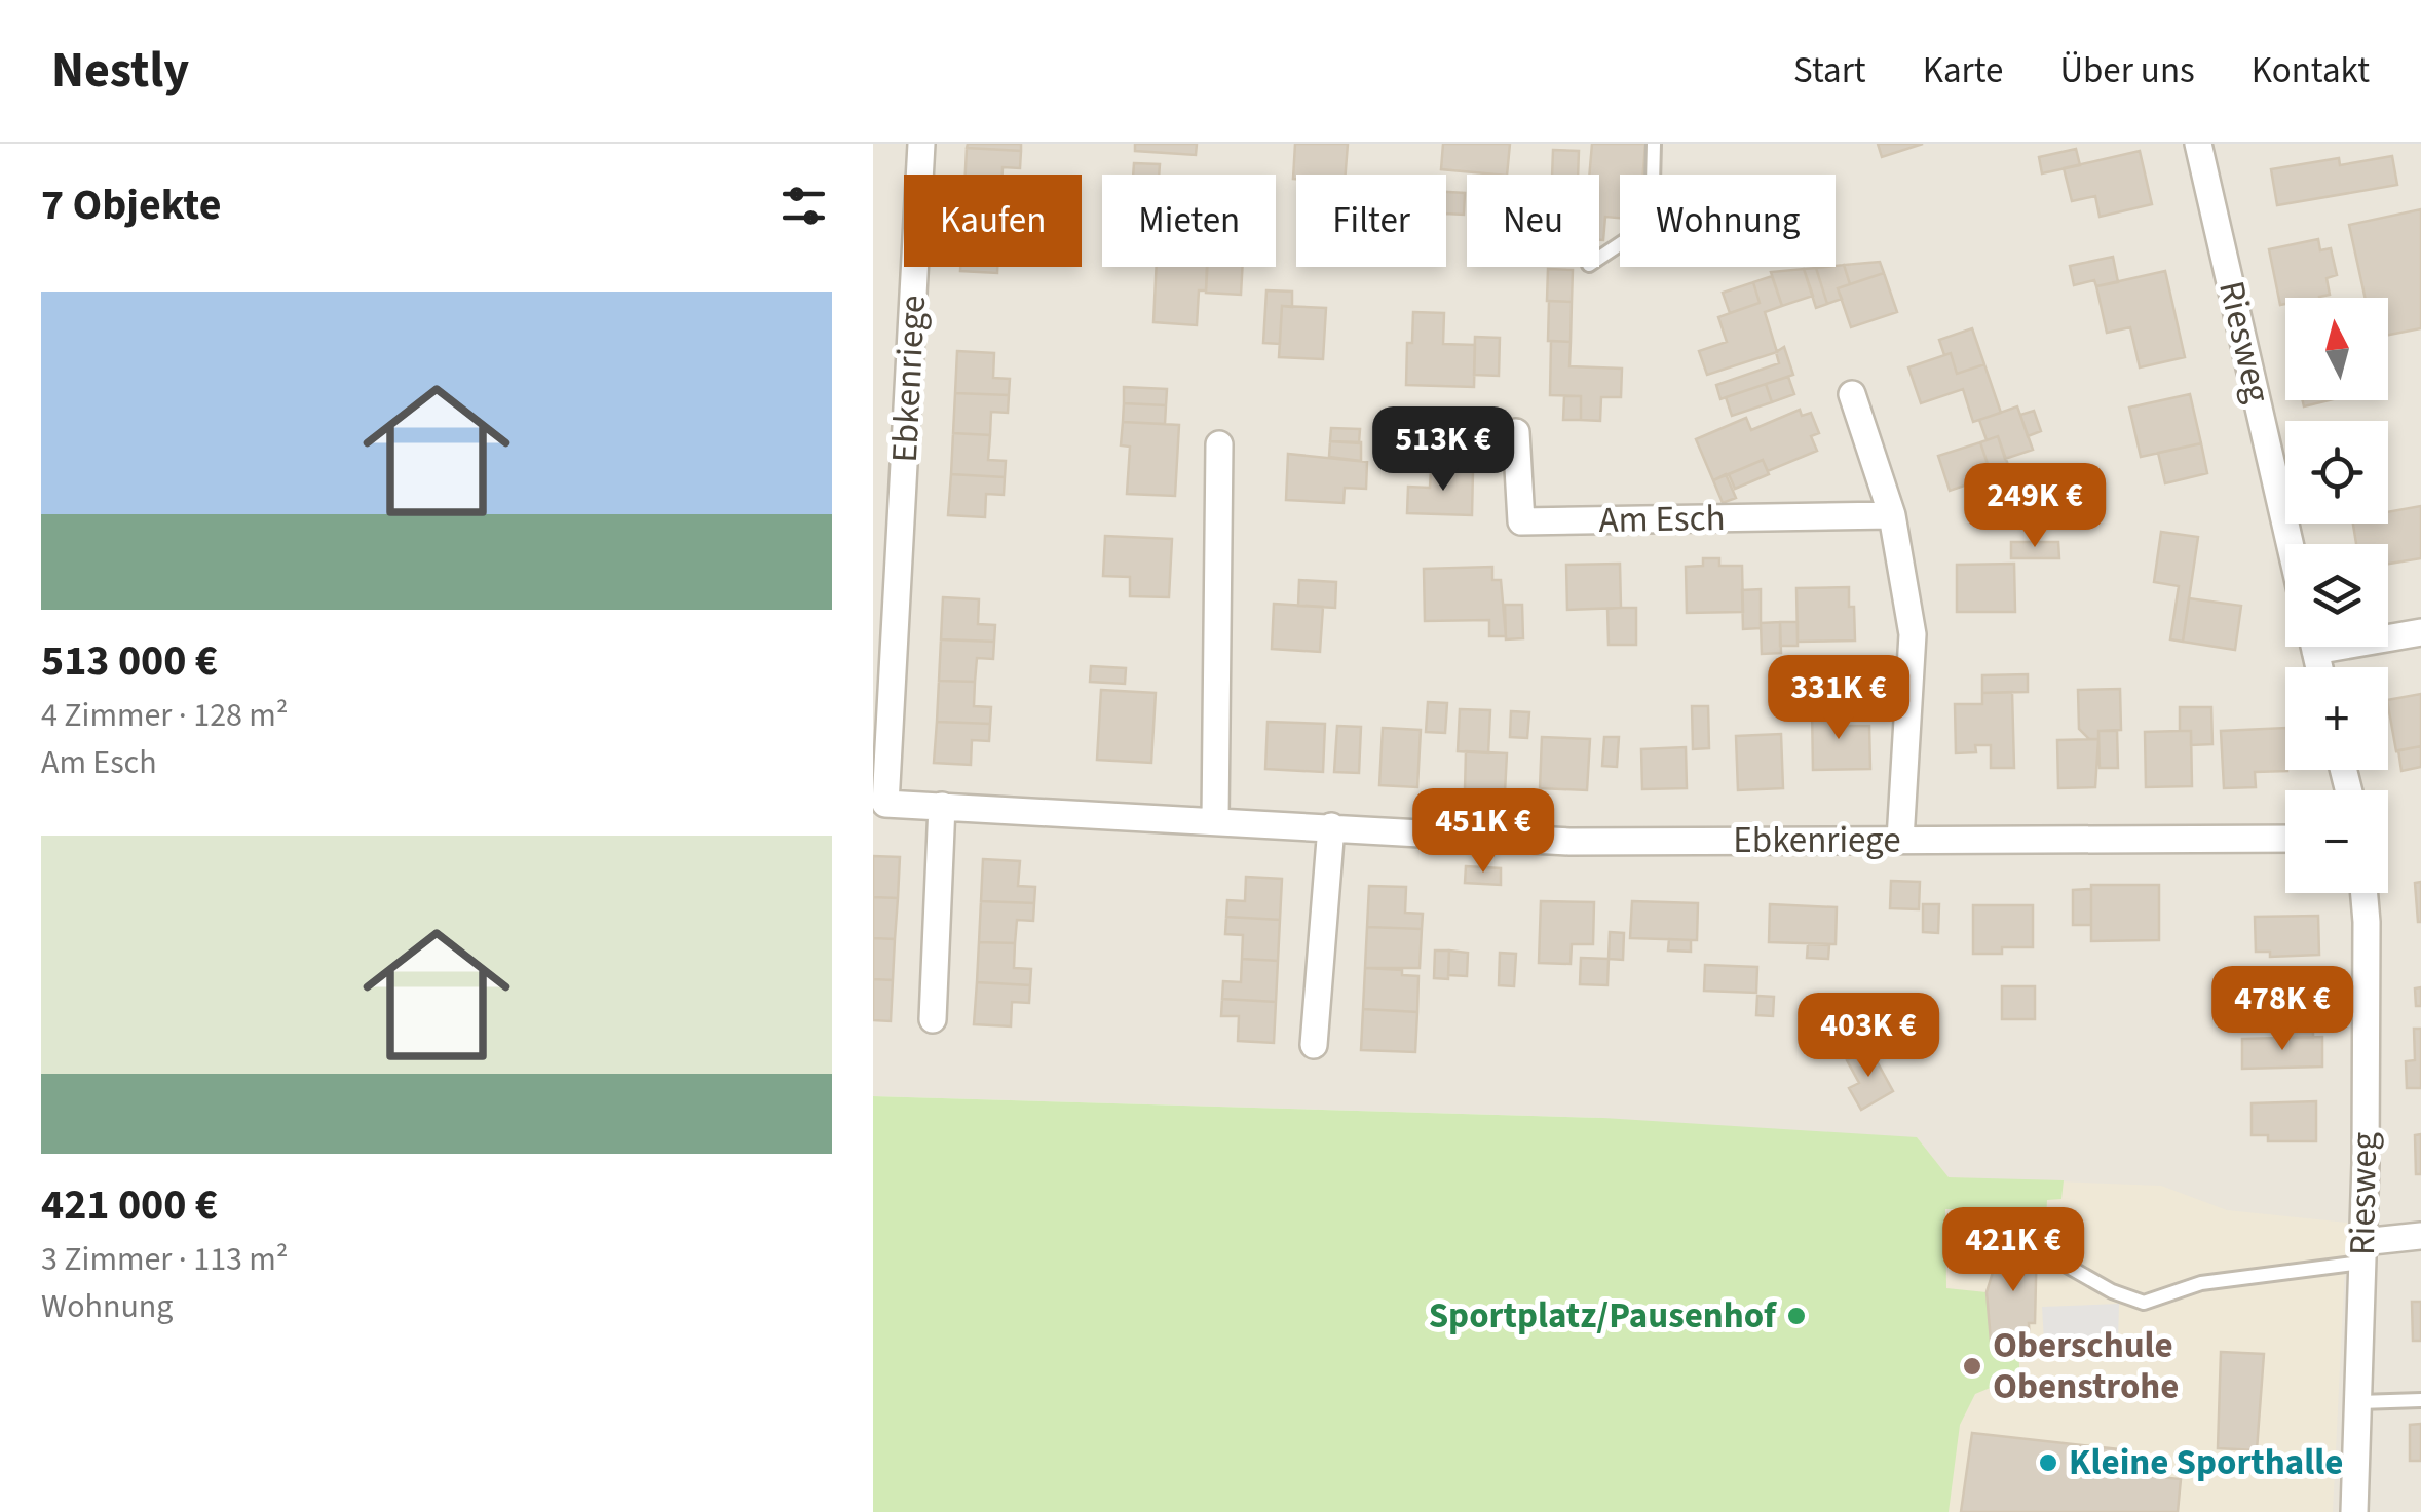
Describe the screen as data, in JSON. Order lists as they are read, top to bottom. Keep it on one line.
{"streets":{"street":["Riesweg","Ebkenriege","Am Esch"]},"places":["Sportplatz/Pausenhof","Oberschule Obenstrohe","Kleine Sporthalle"],"north":"top","page":{"header":"Nestly","nav":["Start","Karte","Über uns","Kontakt"],"heading":"7 Objekte","chip":["Kaufen","Mieten","Filter","Neu","Wohnung"],"list":[{"name":"513 000 €","note":"4 Zimmer · 128 m² · Am Esch"},{"name":"421 000 €","note":"3 Zimmer · 113 m² · Wohnung"}],"map_buttons":["+","−"],"price":["513K €","249K €","331K €","451K €","478K €","403K €","421K €"]}}
